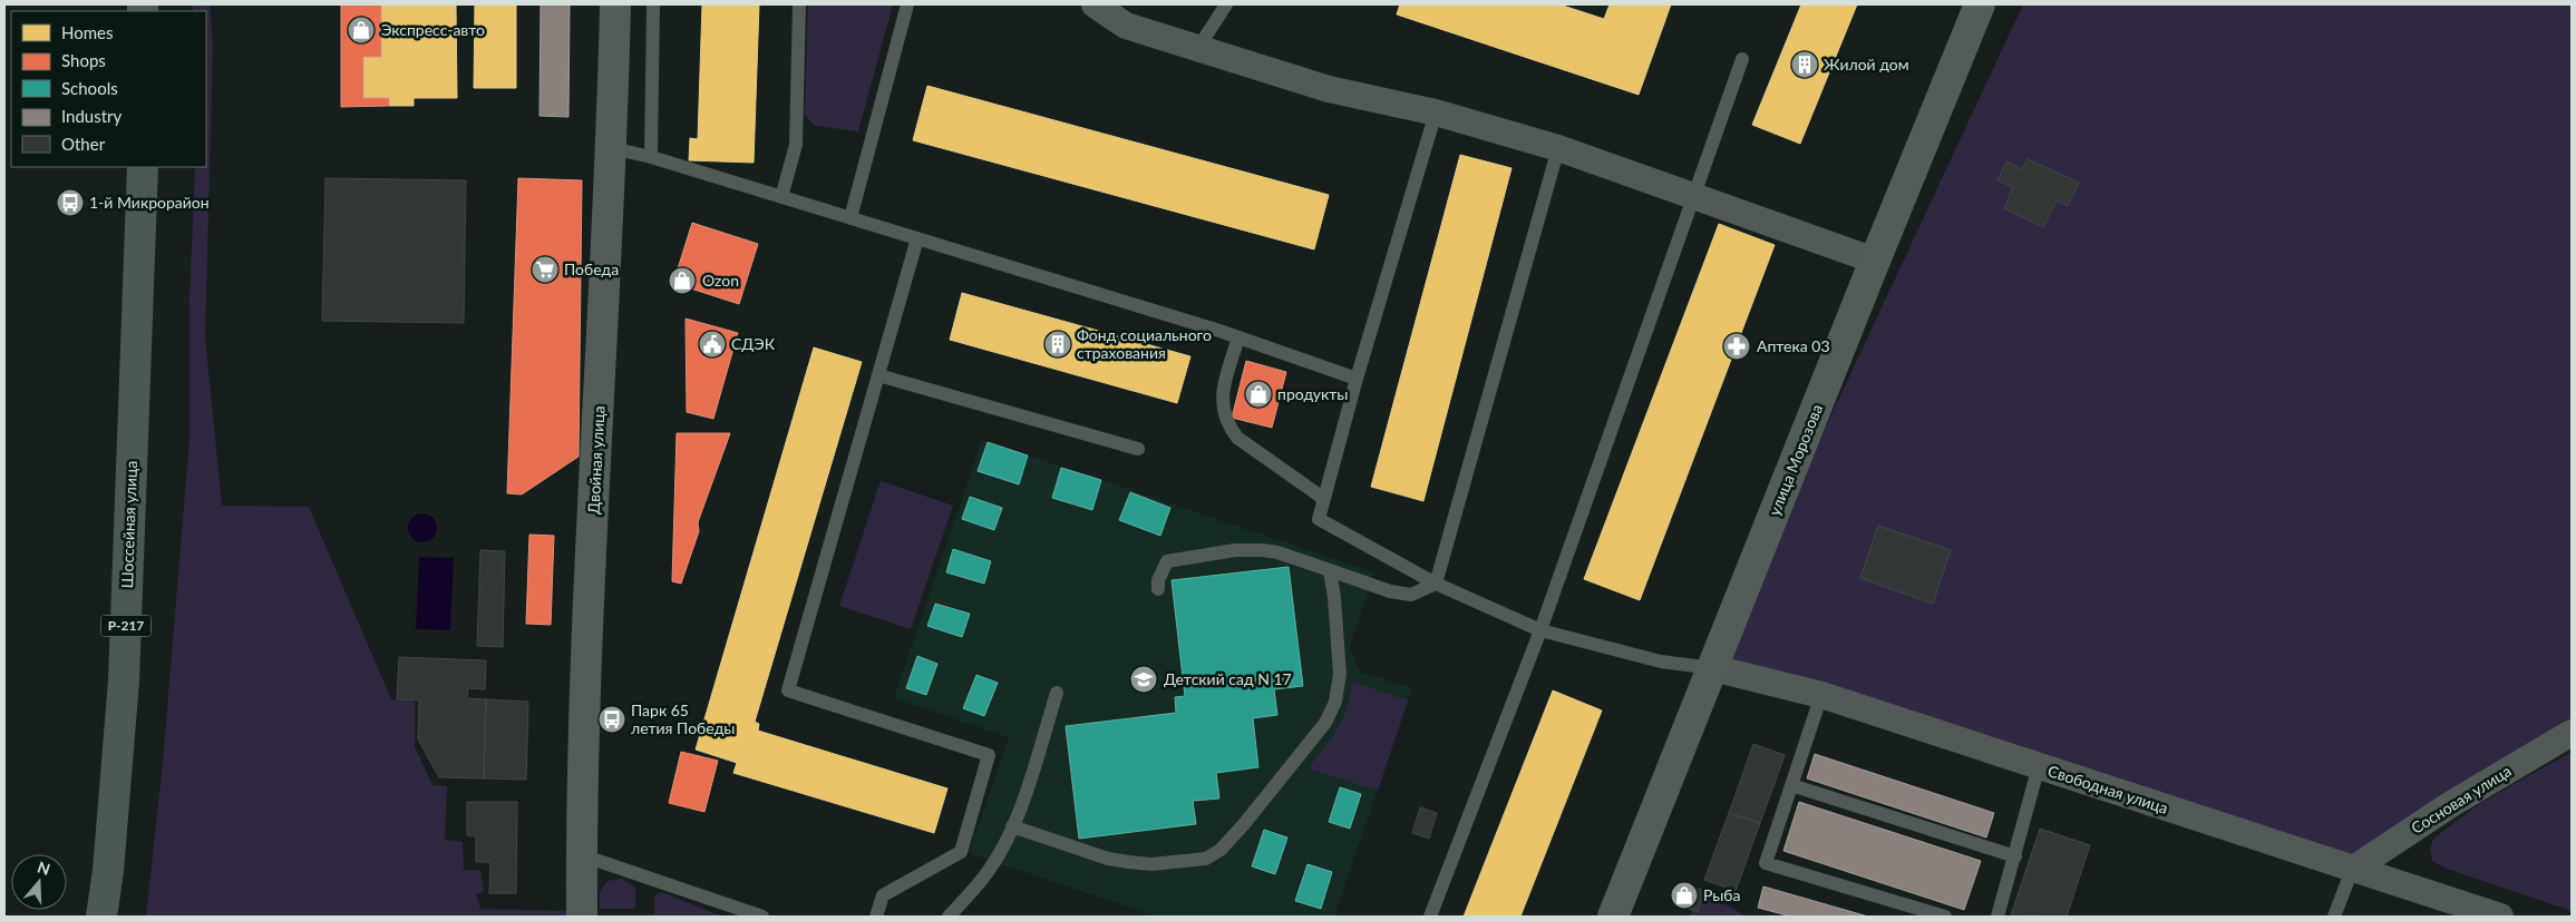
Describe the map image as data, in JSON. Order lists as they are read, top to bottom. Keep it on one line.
{"streets":{"highway":["Шоссейная улица","Р-217"],"street":["Двойная улица","улица Морозова","Свободная улица","Сосновая улица"]},"crossings":[["улица Морозова","Свободная улица"],["Свободная улица","Сосновая улица"]],"places":{"shop":["Экспресс-авто","Ozon","продукты","Рыба"],"building":["Жилой дом","Фонд социального страхования"],"bus stop":["1-й Микрорайон","Парк 65 летия Победы"],"supermarket":["Победа"],"public building":["СДЭК"],"pharmacy":["Аптека 03"],"school or university":["Детский сад N 17"]},"legend":["Homes","Shops","Schools","Industry","Other"],"north":"top"}
